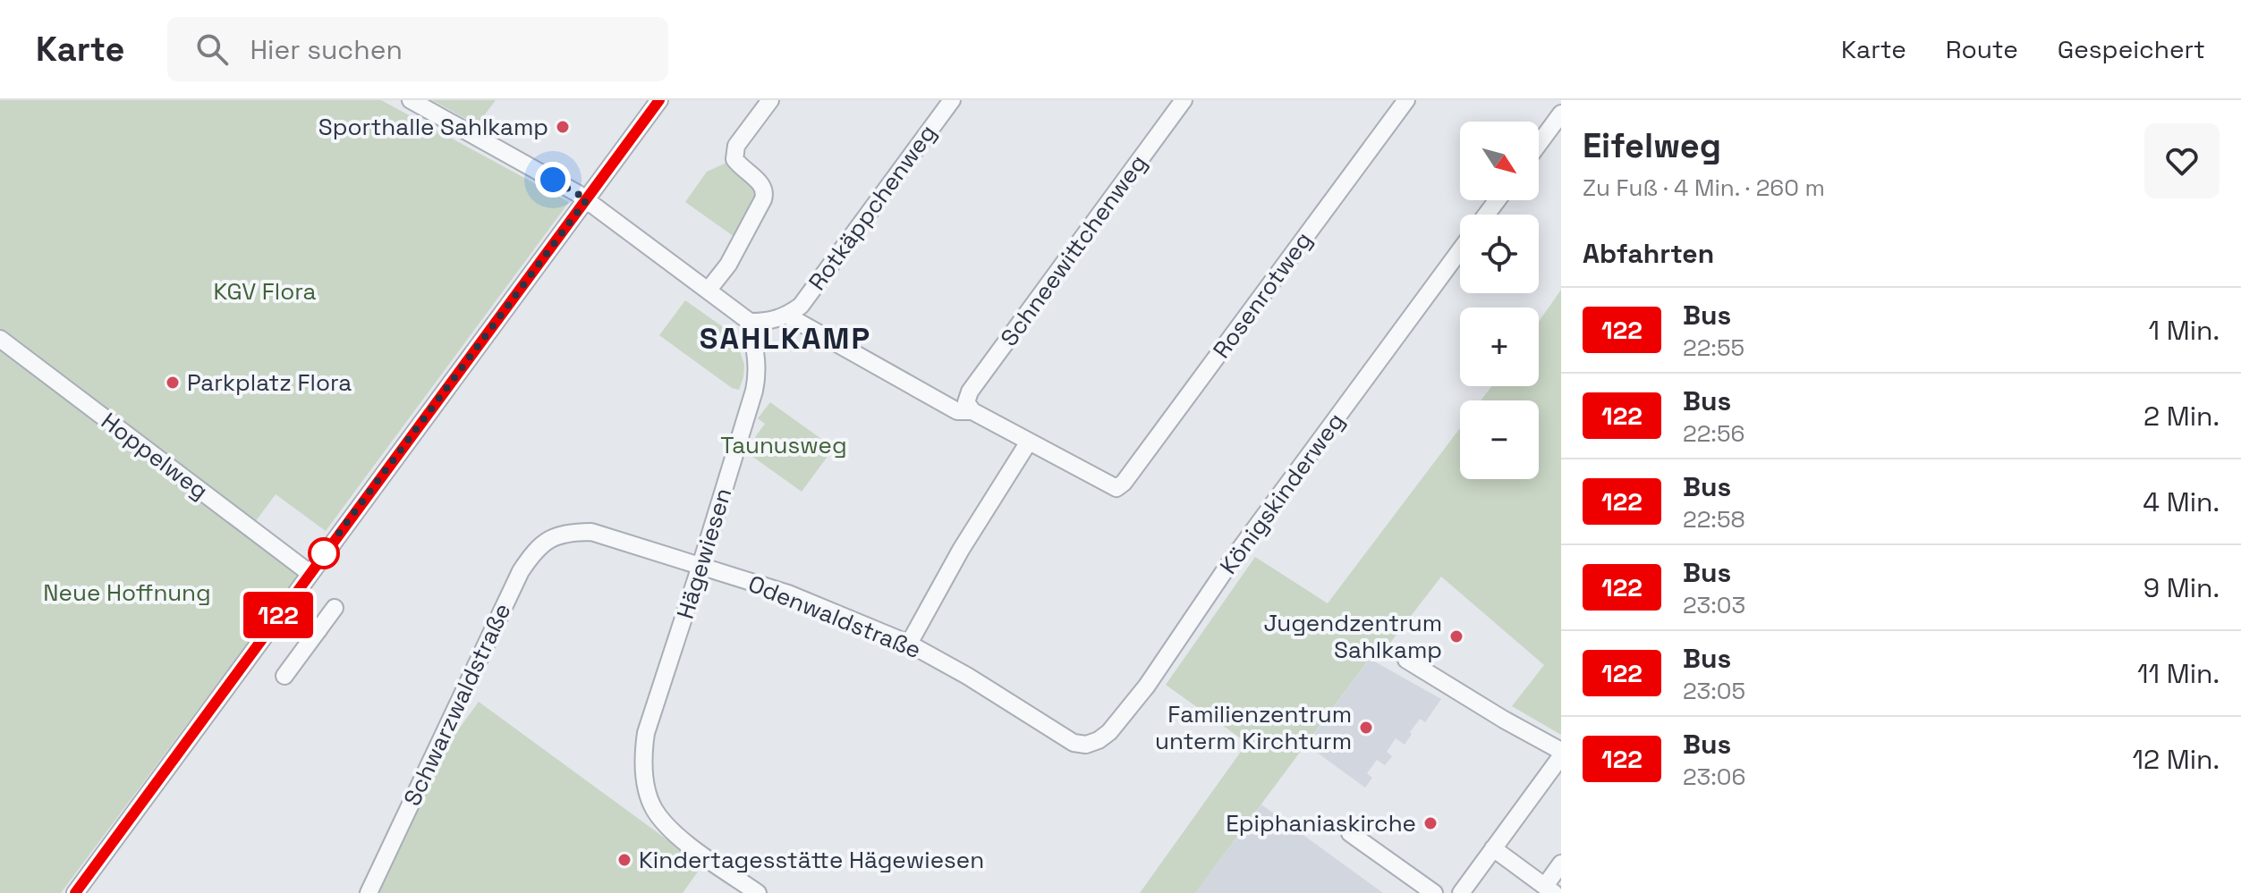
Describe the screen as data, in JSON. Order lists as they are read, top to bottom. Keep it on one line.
{"streets":{"street":["Rotkäppchenweg","Schneewittchenweg","Rosenrotweg","Hoppelweg","Königskinderweg","Hägewiesen","Odenwaldstraße","Schwarzwaldstraße"]},"crossings":[["Königskinderweg","Odenwaldstraße"],["Hägewiesen","Odenwaldstraße"],["Odenwaldstraße","Schwarzwaldstraße"]],"districts":["SAHLKAMP"],"parks":["KGV Flora","Taunusweg","Neue Hoffnung"],"places":["Sporthalle Sahlkamp","Parkplatz Flora","Jugendzentrum Sahlkamp","Familienzentrum unterm Kirchturm","Epiphaniaskirche","Kindertagesstätte Hägewiesen"],"lines":["bus line 122"],"north":"bottom right","page":{"header":"Karte","search":"Hier suchen","nav":["Karte","Route","Gespeichert"],"on_map":"122","heading":[["Eifelweg","Zu Fuß · 4 Min. · 260 m"],"Abfahrten"],"map_buttons":["+","−"],"list":[{"mark":"122","name":"Bus","note":"22:55","value":"1 Min."},{"mark":"122","name":"Bus","note":"22:56","value":"2 Min."},{"mark":"122","name":"Bus","note":"22:58","value":"4 Min."},{"mark":"122","name":"Bus","note":"23:03","value":"9 Min."},{"mark":"122","name":"Bus","note":"23:05","value":"11 Min."},{"mark":"122","name":"Bus","note":"23:06","value":"12 Min."}]}}
